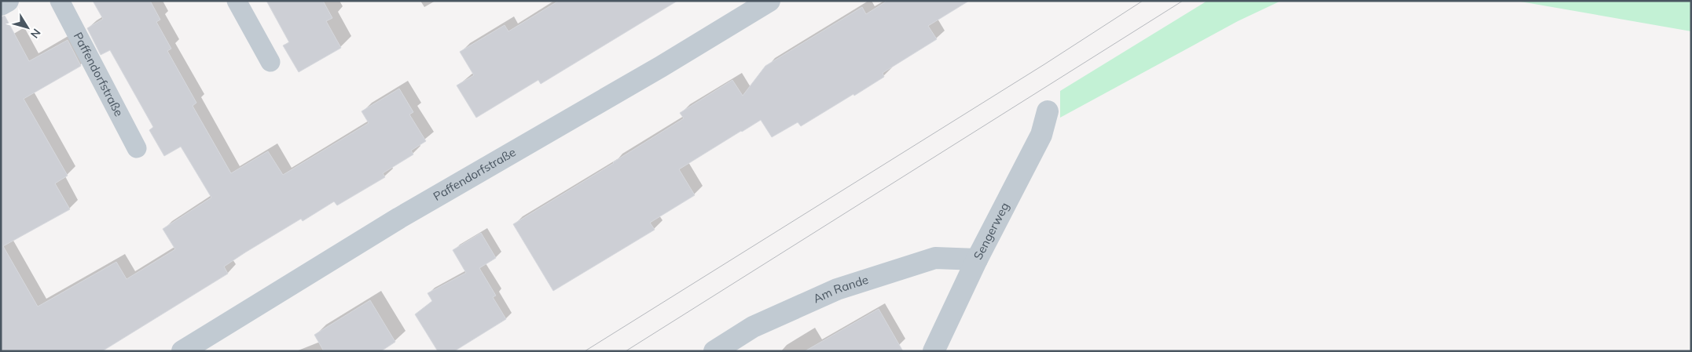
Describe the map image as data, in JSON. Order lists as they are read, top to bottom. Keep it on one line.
{"streets":{"street":["Paffendorfstraße","Sengerweg","Am Rande"]},"crossings":[["Sengerweg","Am Rande"]],"north":"bottom right"}
